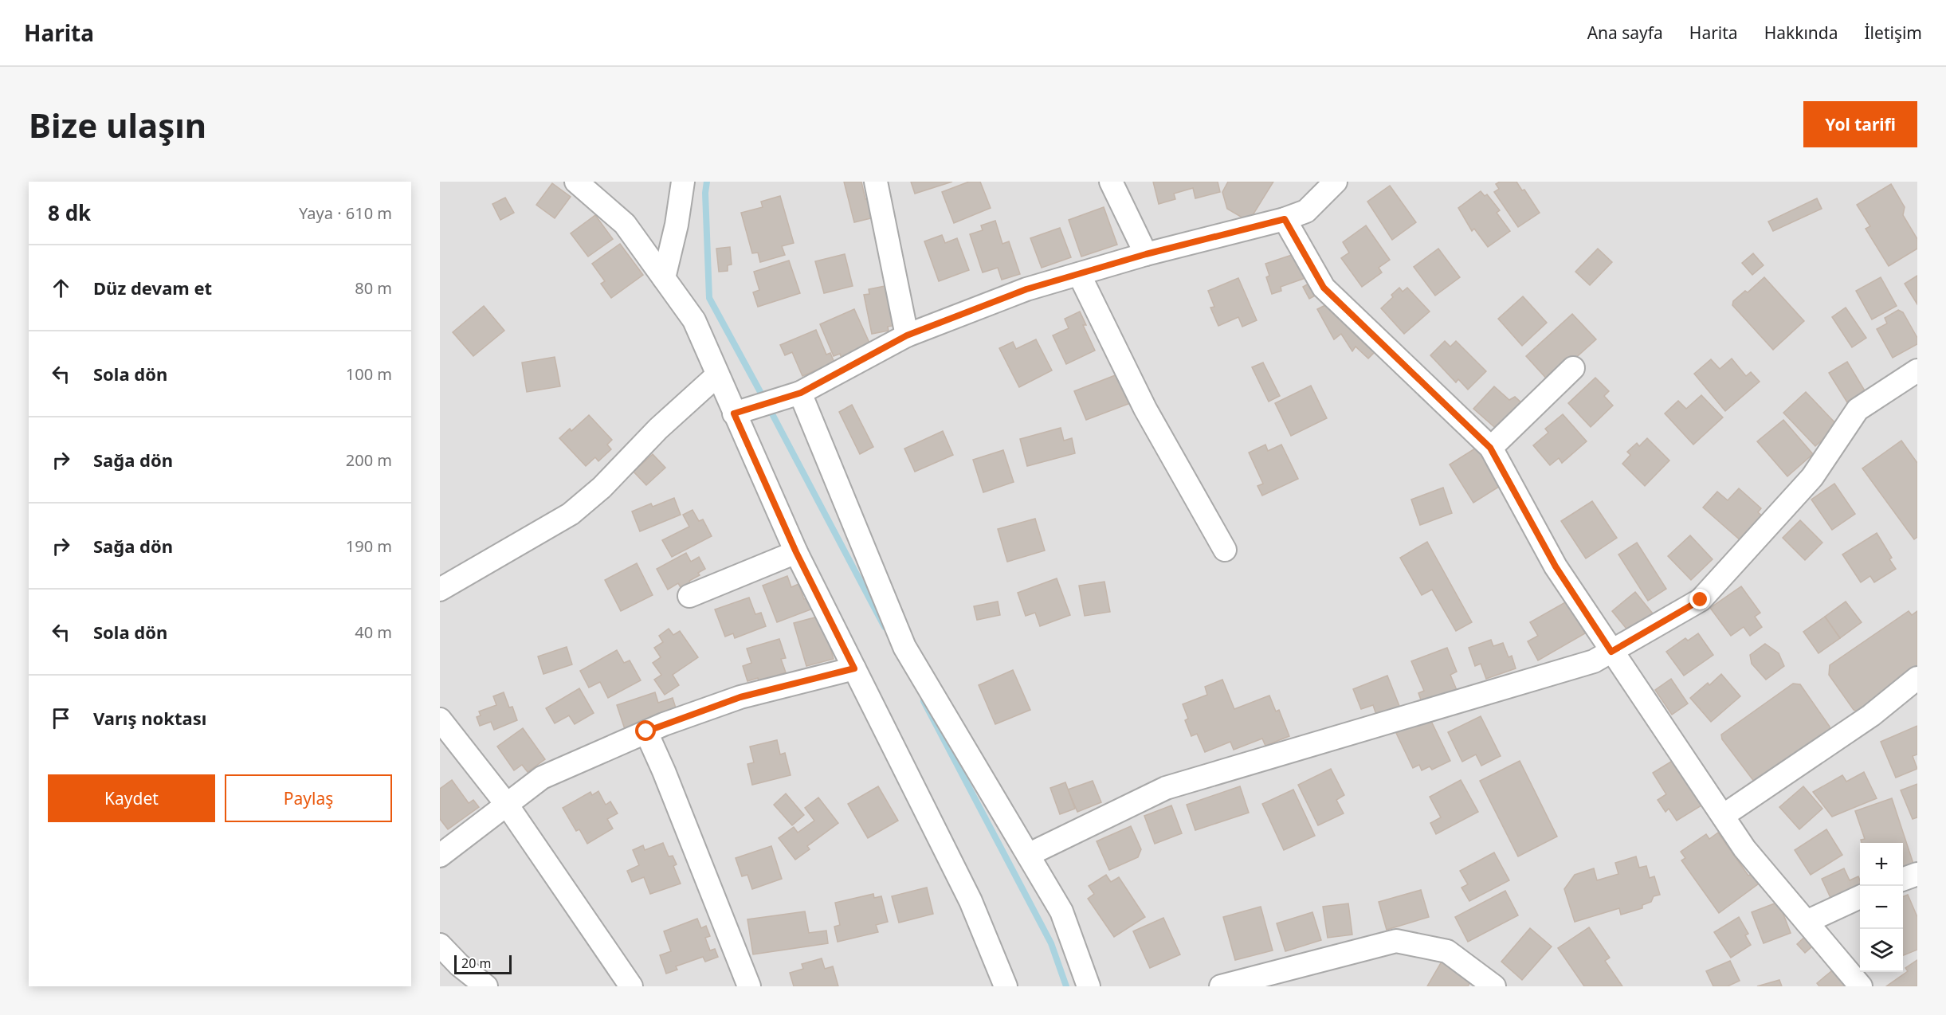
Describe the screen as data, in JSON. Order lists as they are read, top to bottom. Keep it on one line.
{"scale_bar":"20 m","page":{"header":"Harita","nav":["Ana sayfa","Harita","Hakkında","İletişim"],"buttons":["Yol tarifi",["Kaydet","Paylaş"]],"title":"Bize ulaşın","heading":["8 dk","Yaya · 610 m"],"list":[["Düz devam et","80 m"],["Sola dön","100 m"],["Sağa dön","200 m"],["Sağa dön","190 m"],["Sola dön","40 m"],"Varış noktası"],"map_buttons":["+","−"],"scale":"20 m"}}
